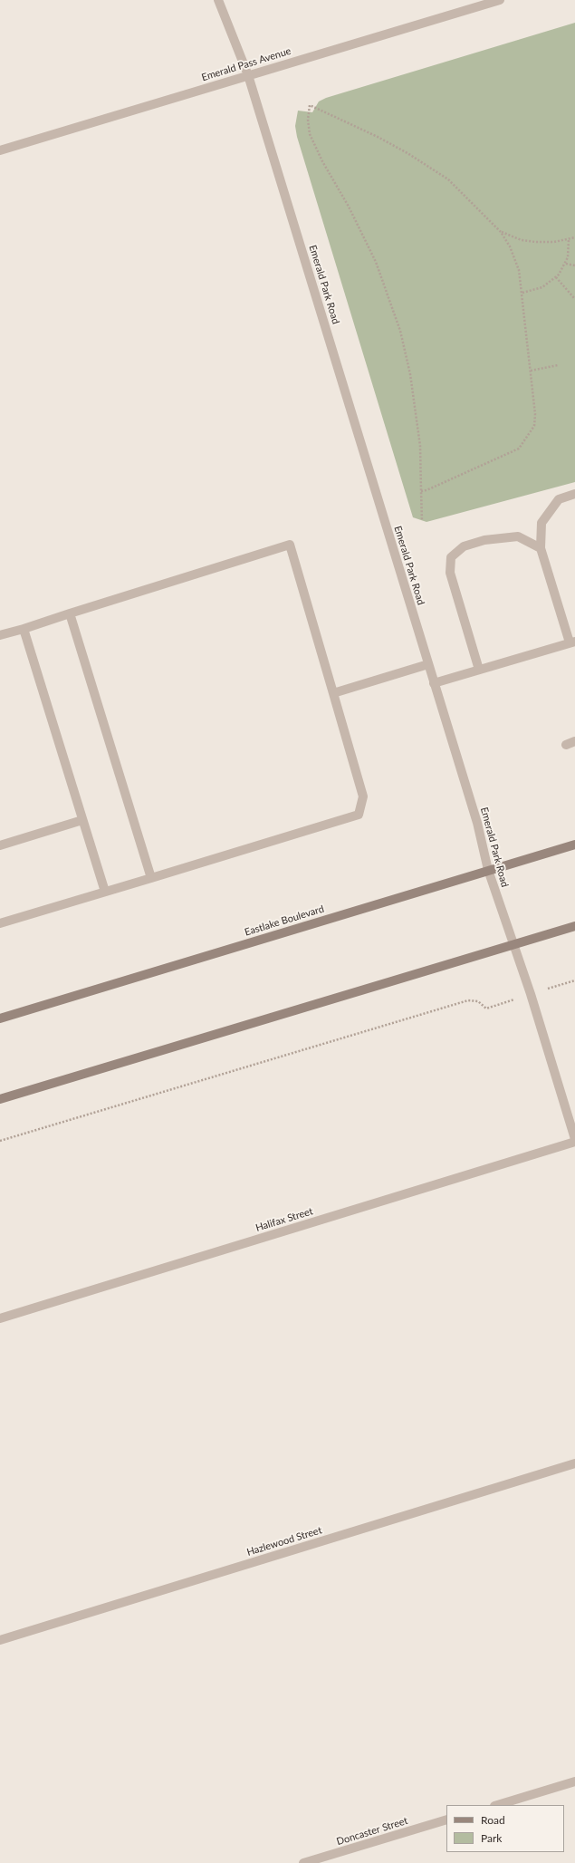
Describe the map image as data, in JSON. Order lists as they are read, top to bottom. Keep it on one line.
{"streets":{"main road":["Eastlake Boulevard"],"street":["Emerald Pass Avenue","Emerald Park Road","Halifax Street","Hazlewood Street","Doncaster Street"]},"crossings":[["Emerald Pass Avenue","Emerald Park Road"],["Emerald Park Road","Eastlake Boulevard"],["Emerald Park Road","Halifax Street"]],"legend":["Road","Park"]}
